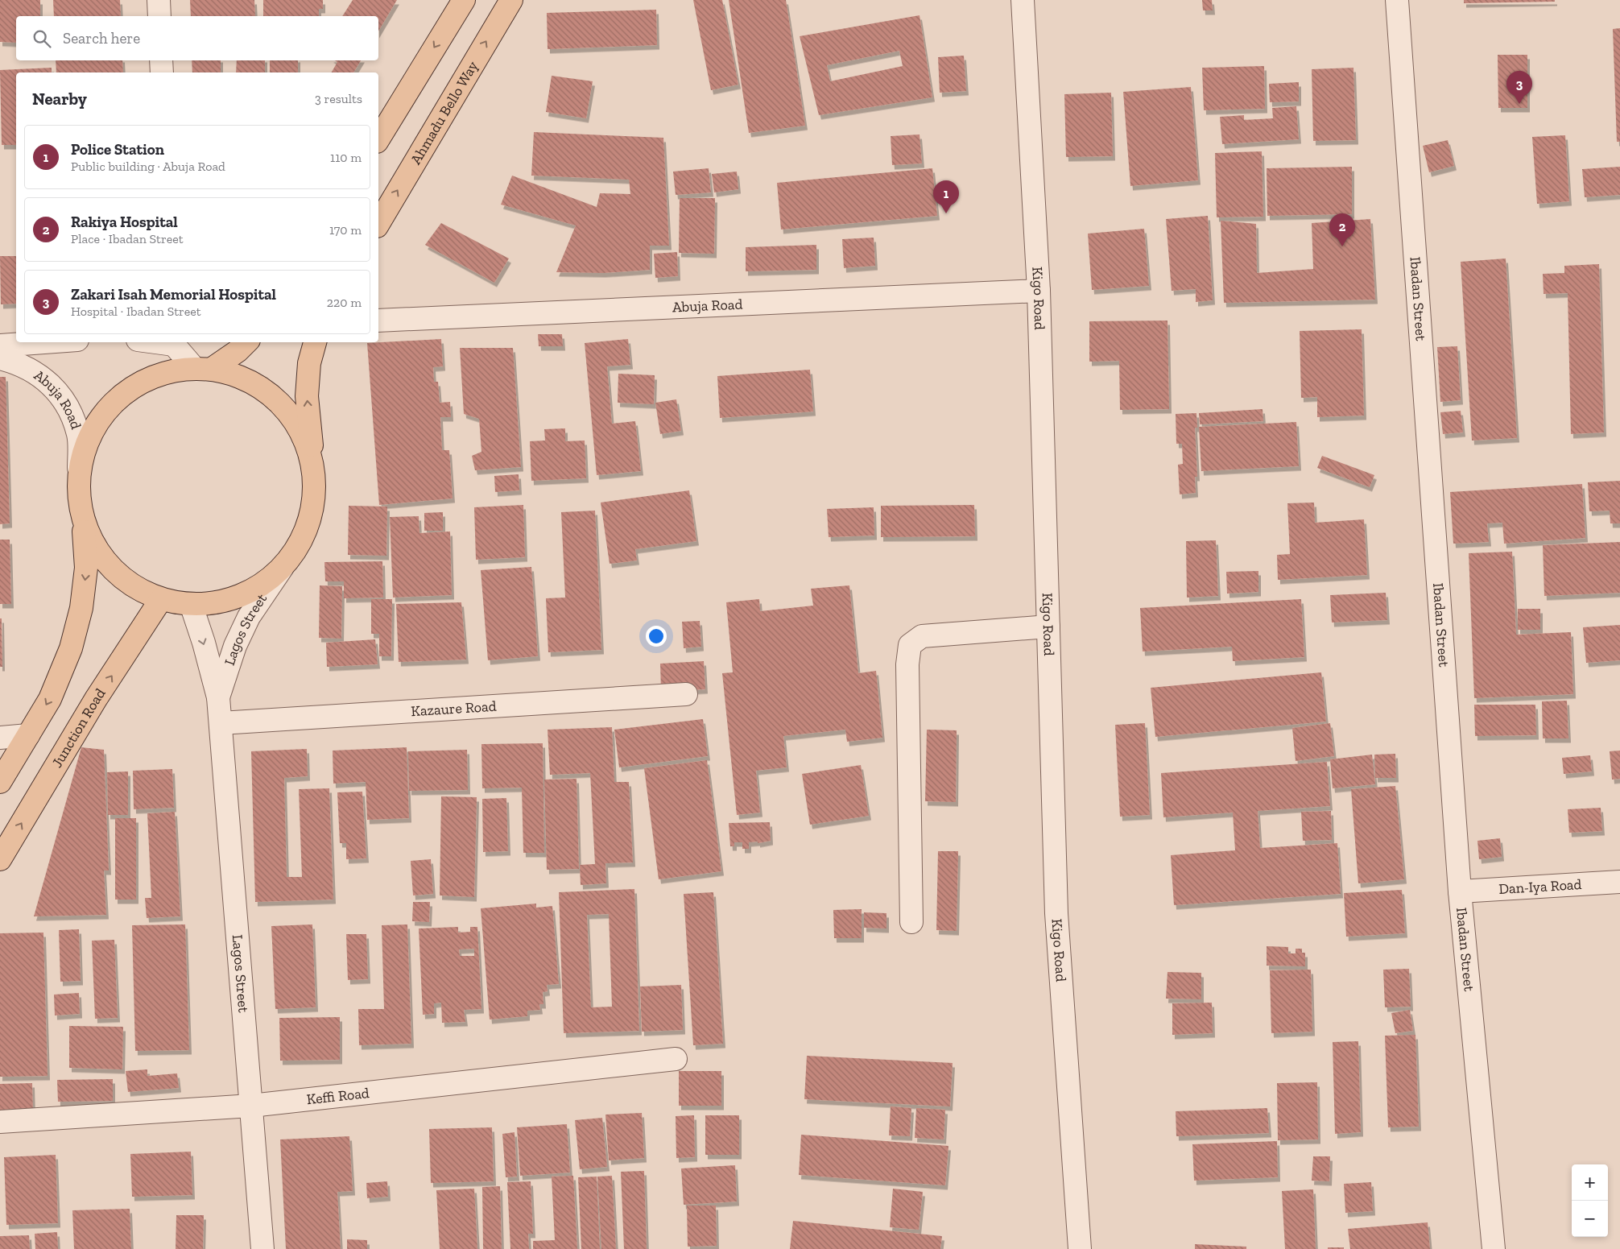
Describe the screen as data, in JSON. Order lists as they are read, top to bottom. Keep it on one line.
{"streets":{"main road":["Ahmadu Bello Way","Junction Road"],"street":["Kigo Road","Ibadan Street","Abuja Road","Lagos Street","Kazaure Road","Dan-Iya Road","Keffi Road"]},"crossings":[["Kigo Road","Abuja Road"],["Ibadan Street","Dan-Iya Road"],["Lagos Street","Kazaure Road"],["Lagos Street","Keffi Road"]],"page":{"search":"Search here","pins":["3","1","2"],"heading":["Nearby","3 results"],"list":[{"mark":"1","name":"Police Station","note":"Public building · Abuja Road","value":"110 m"},{"mark":"2","name":"Rakiya Hospital","note":"Place · Ibadan Street","value":"170 m"},{"mark":"3","name":"Zakari Isah Memorial Hospital","note":"Hospital · Ibadan Street","value":"220 m"}],"map_buttons":["+","−"]}}
